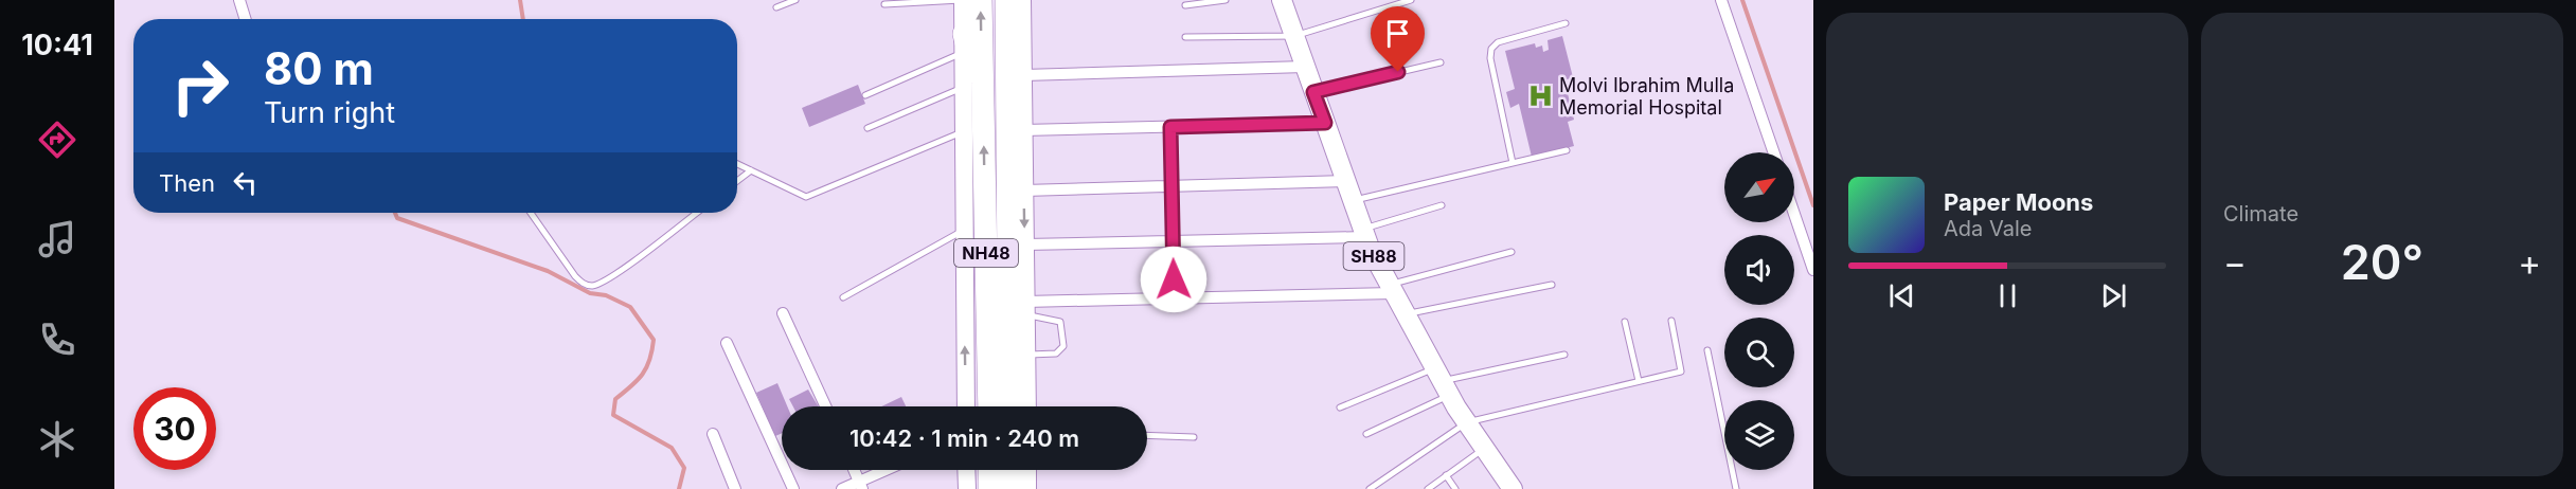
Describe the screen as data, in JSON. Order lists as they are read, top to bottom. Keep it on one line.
{"streets":{"highway":["NH48"],"main road":["SH88"]},"places":{"hospital":["Molvi Ibrahim Mulla Memorial Hospital"]},"north":"top right","page":{"tabs":"10:41","tile":"Climate","turn":["80 m","Turn right"],"then":"Then","song":["Paper Moons","Ada Vale"],"heat":["−","20°","+"],"limit":"30","trip":"10:42 · 1 min · 240 m"}}
